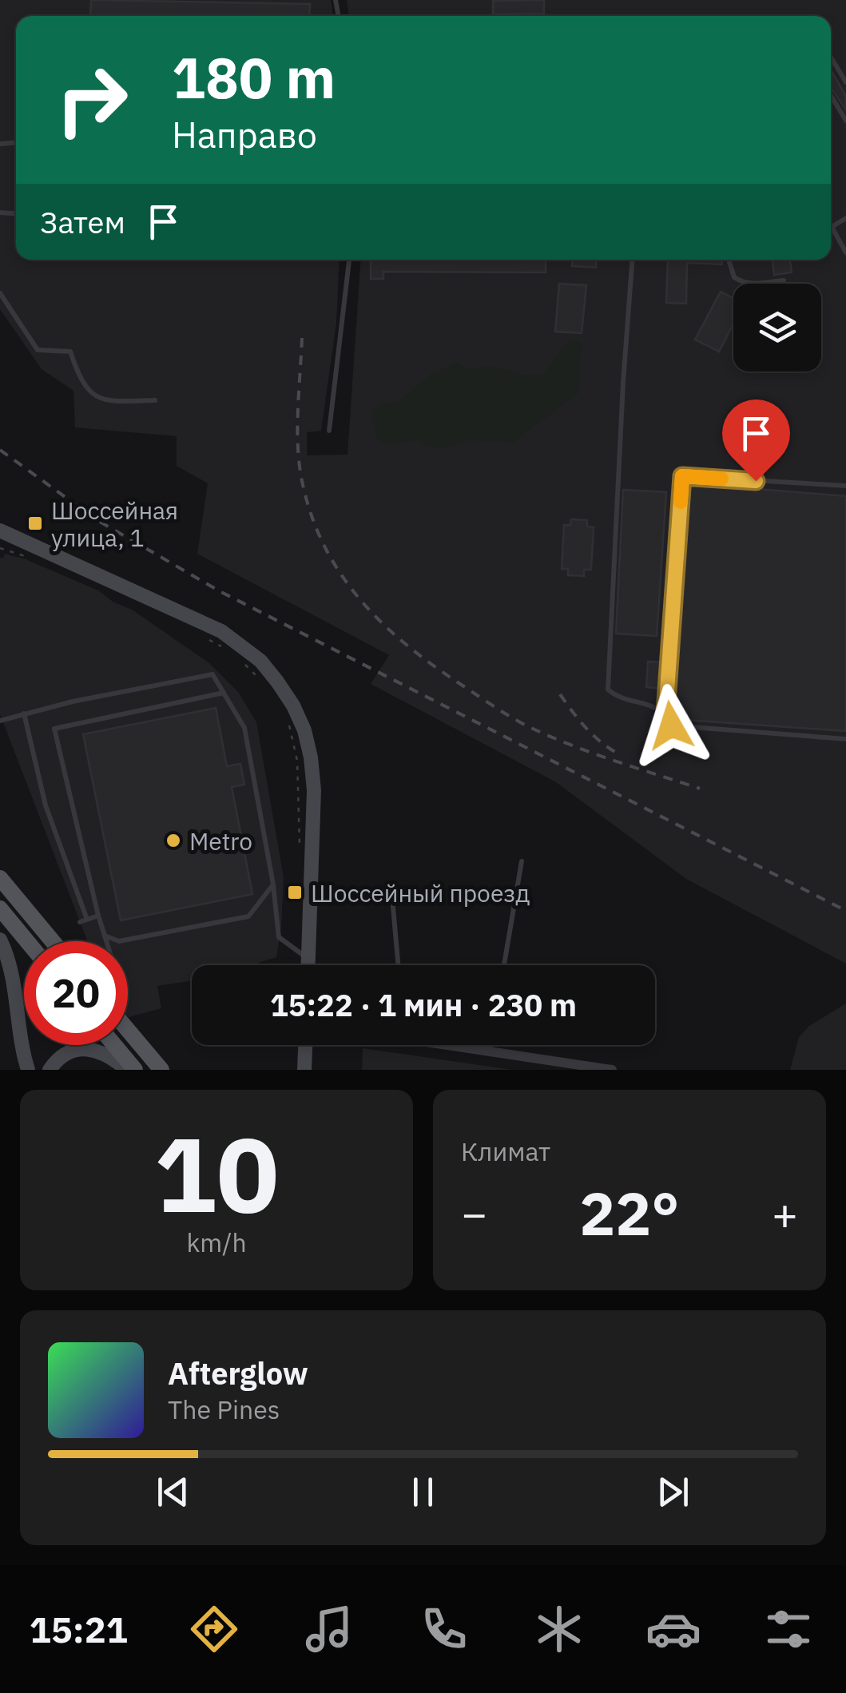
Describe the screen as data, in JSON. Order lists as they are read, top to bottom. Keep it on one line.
{"places":{"transit":["Шоссейная улица, 1","Шоссейный проезд"],"other":["Metro"]},"page":{"turn":["180 m","Направо"],"then":"Затем","limit":"20","trip":"15:22 · 1 мин · 230 m","tile":[["10","km/h"],"Климат"],"heat":["−","22°","+"],"song":["Afterglow","The Pines"],"tabs":"15:21"}}
